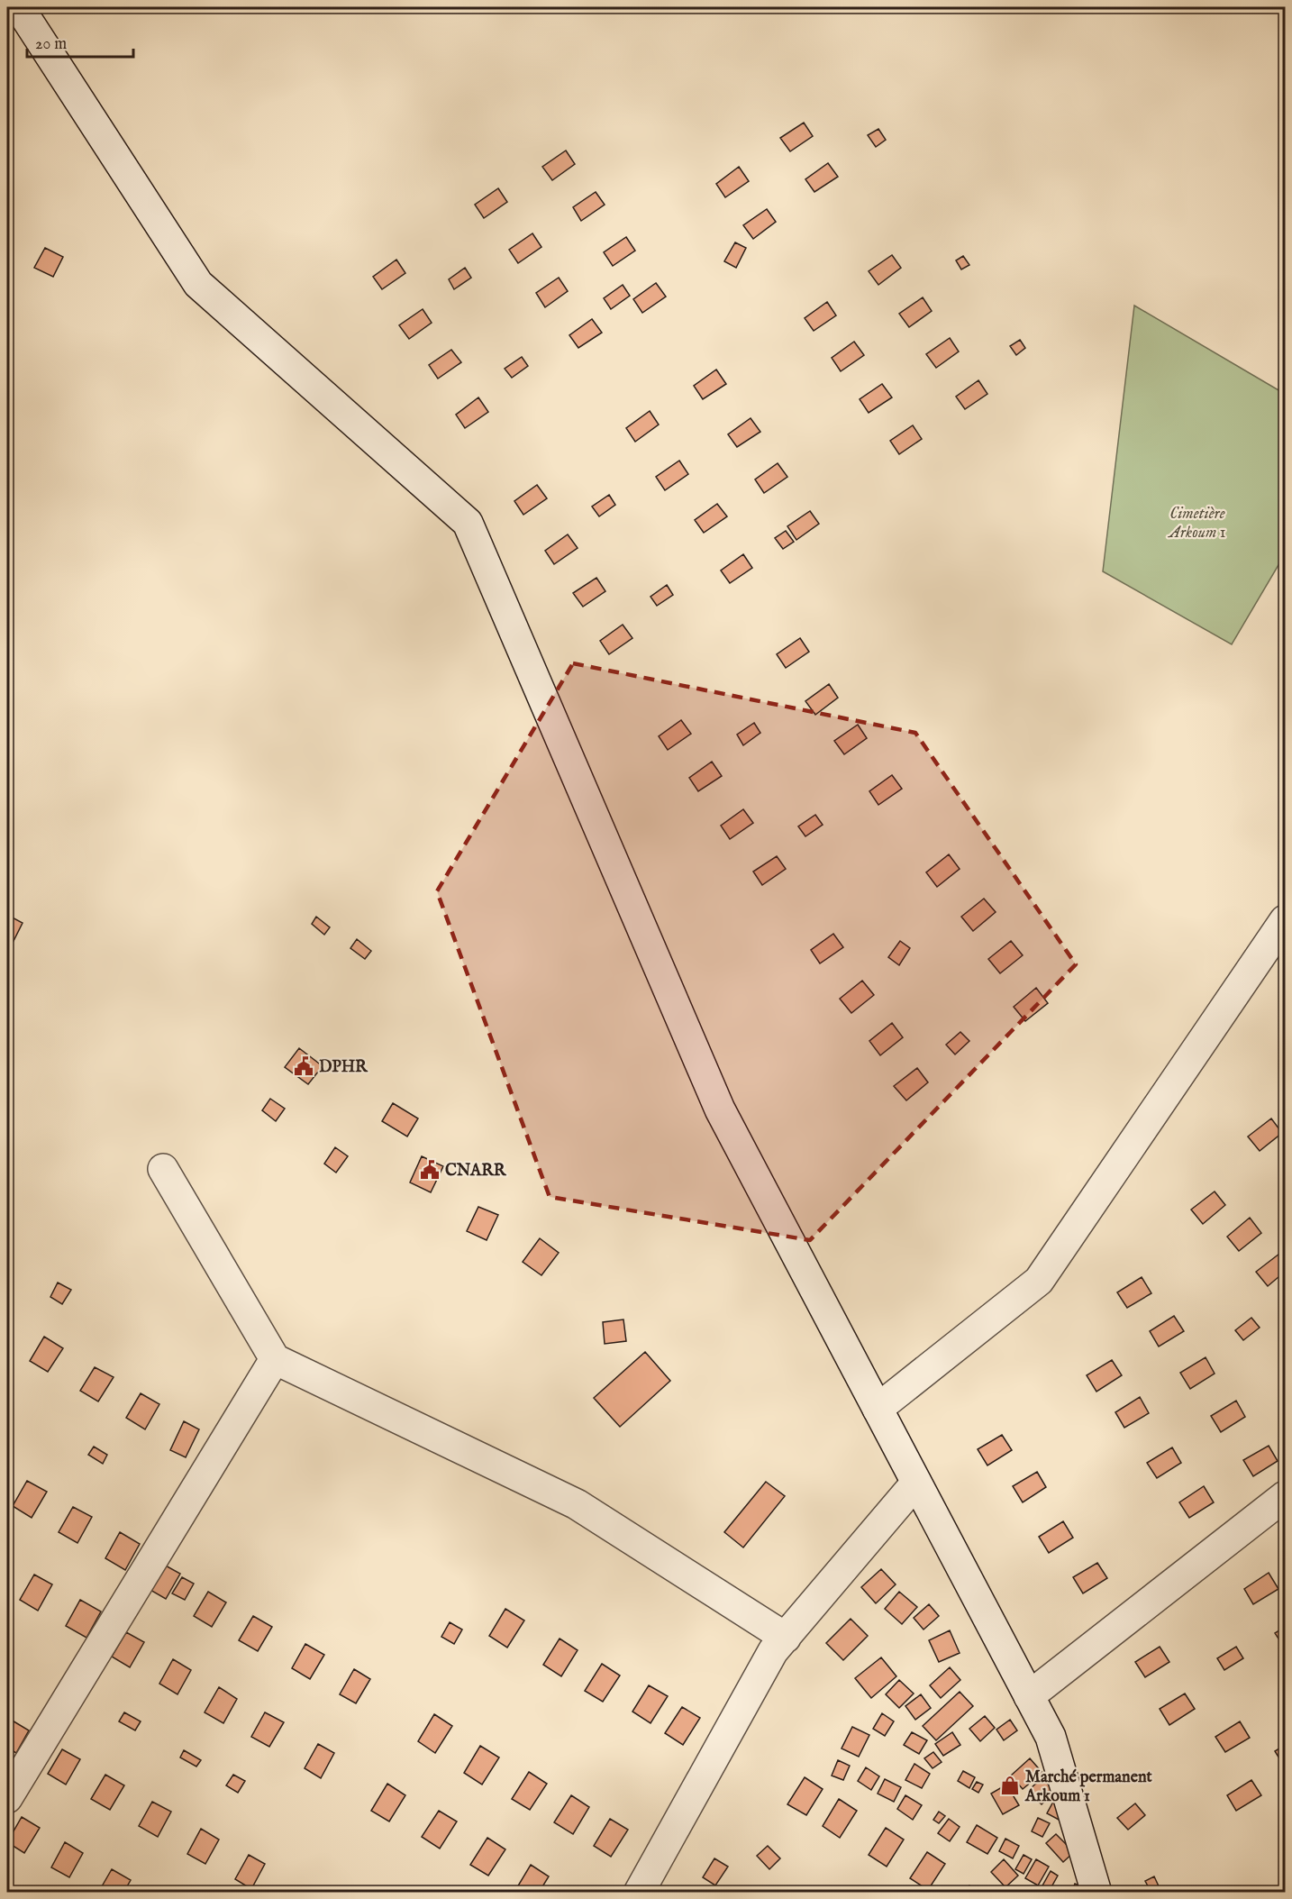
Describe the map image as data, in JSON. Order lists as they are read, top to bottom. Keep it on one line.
{"parks":["Cimetière Arkoum 1"],"places":{"public building":["DPHR","CNARR"],"shop":["Marché permanent Arkoum 1"]},"scale_bar":"20 m"}
